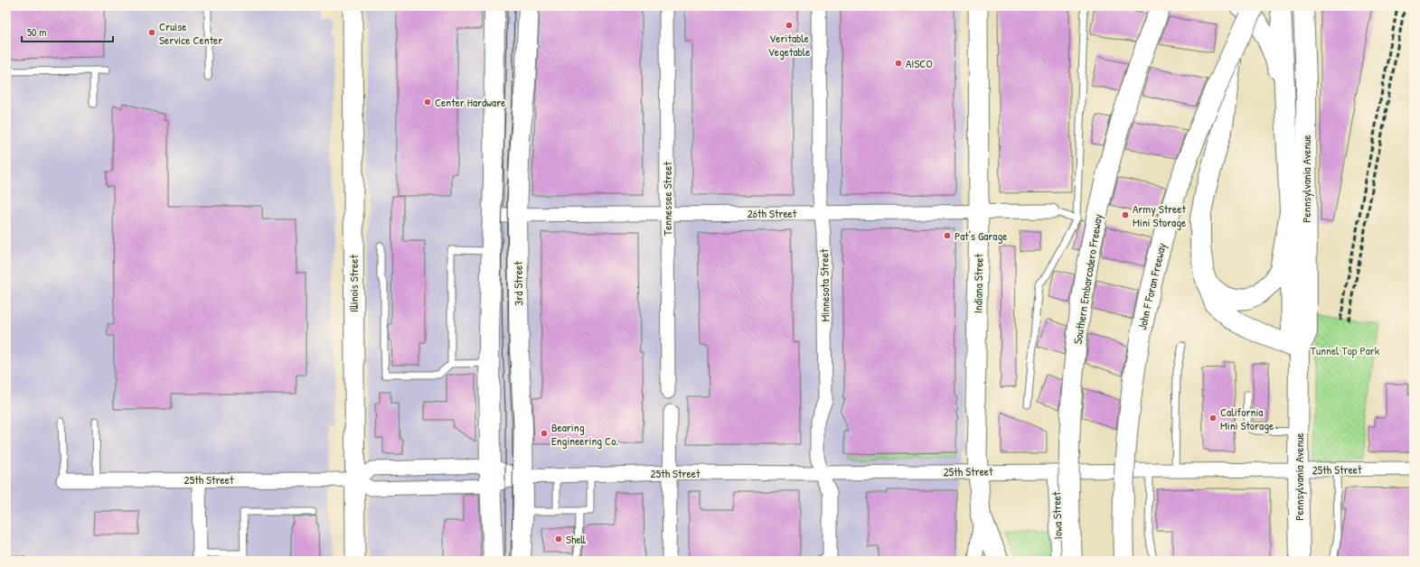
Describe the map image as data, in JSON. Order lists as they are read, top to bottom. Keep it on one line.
{"streets":{"main road":["Pennsylvania Avenue","Southern Embarcadero Freeway","3rd Street","John F Foran Freeway"],"street":["Tennessee Street","26th Street","Illinois Street","Indiana Street","Minnesota Street","25th Street","Iowa Street"]},"crossings":[["Pennsylvania Avenue","25th Street"],["Tennessee Street","26th Street"],["26th Street","3rd Street"],["26th Street","Indiana Street"],["26th Street","Minnesota Street"],["Illinois Street","25th Street"],["3rd Street","25th Street"],["Indiana Street","25th Street"],["Minnesota Street","25th Street"],["25th Street","Iowa Street"]],"parks":["Tunnel Top Park"],"places":["Veritable Vegetable","Cruise Service Center","AISCO","Center Hardware","Army Street Mini Storage","Pat's Garage","California Mini Storage","Bearing Engineering Co.","Shell"],"scale_bar":"50 m"}
